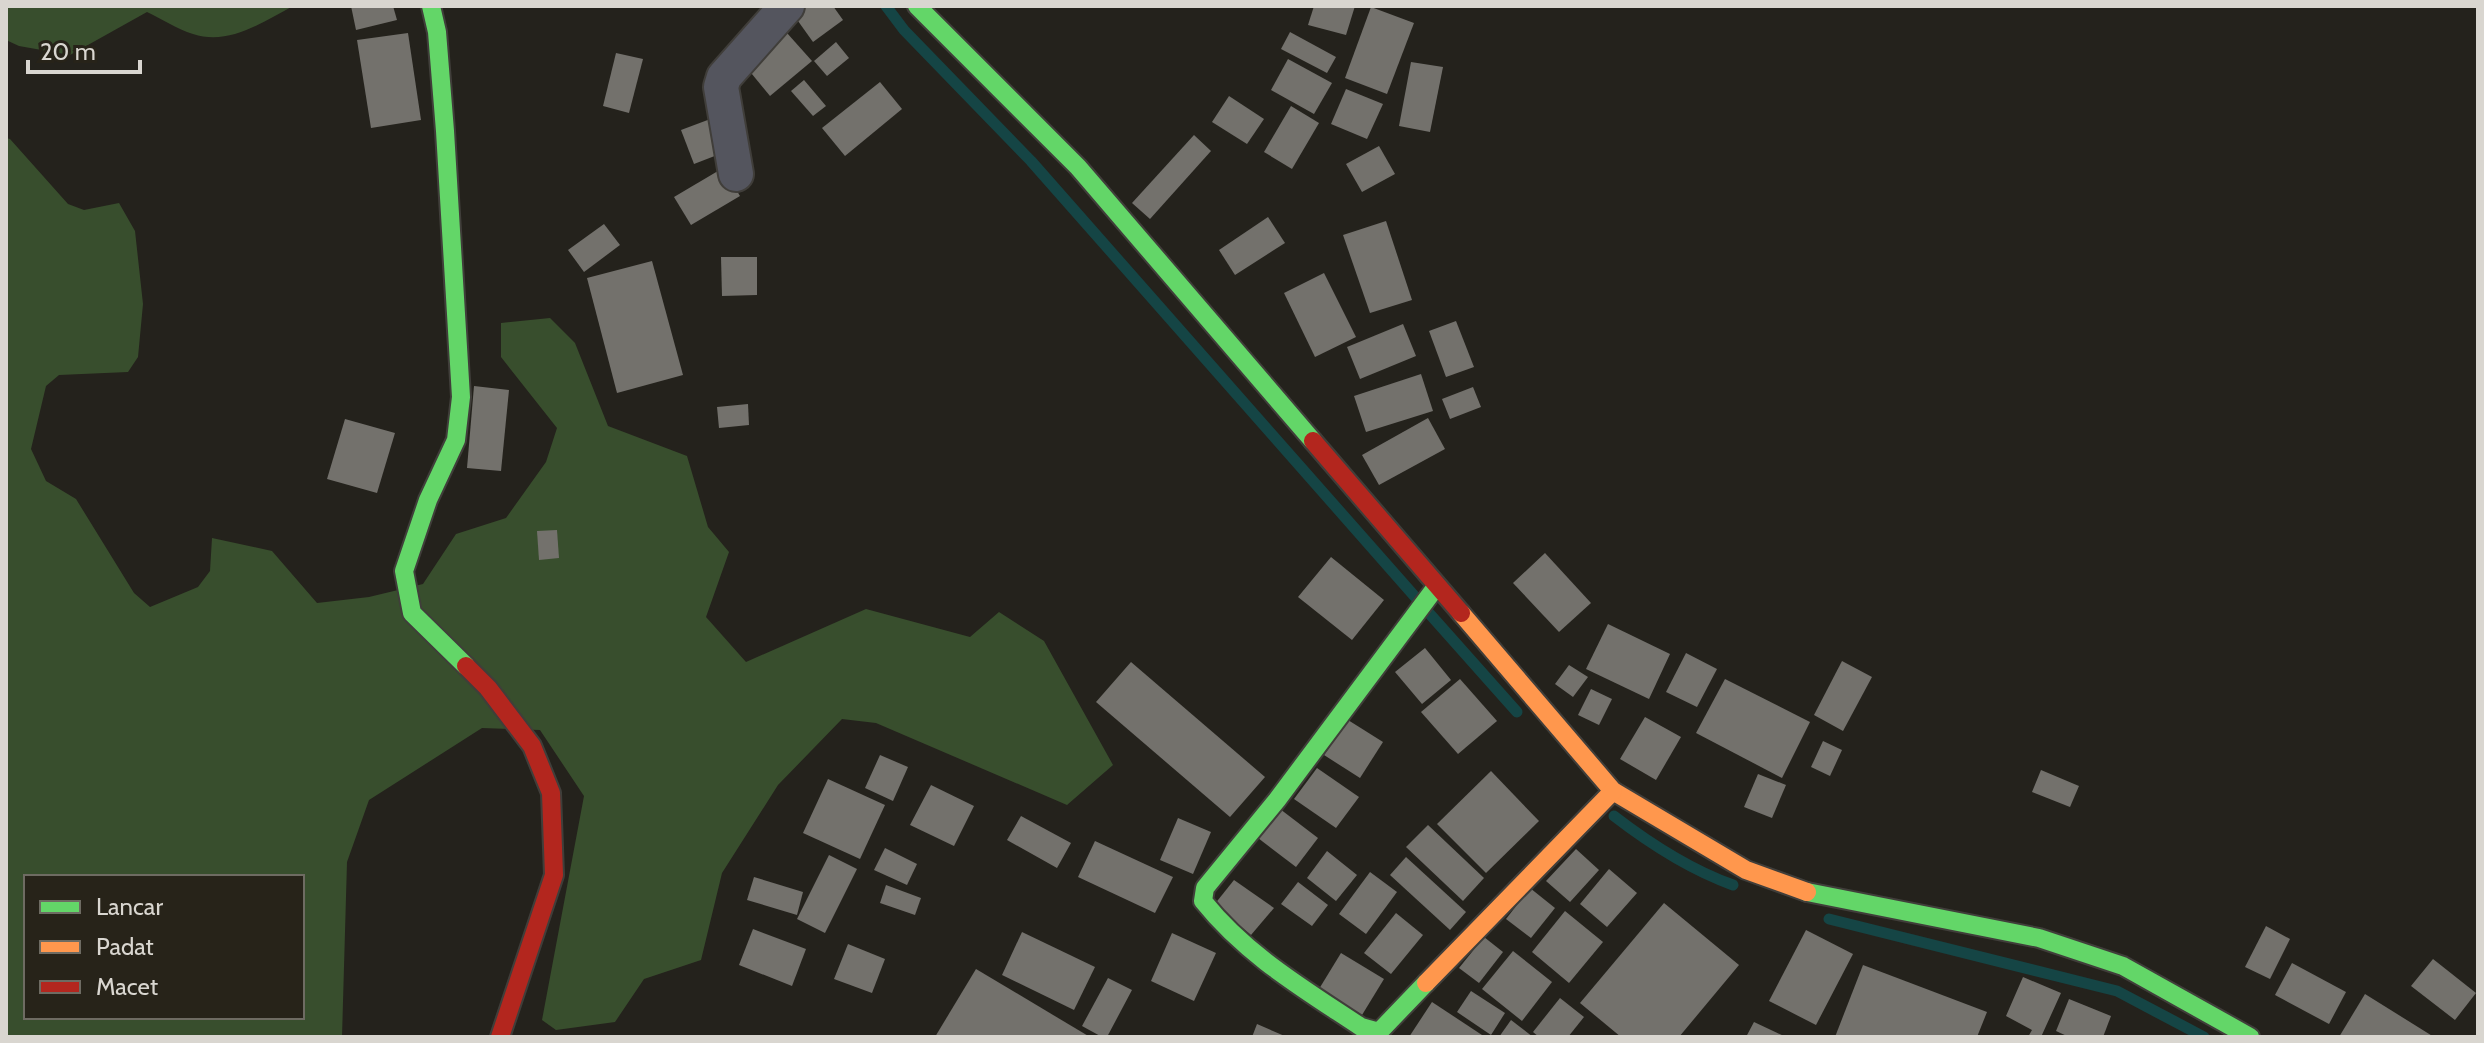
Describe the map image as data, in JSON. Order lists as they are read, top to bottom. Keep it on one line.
{"legend":["Lancar","Padat","Macet"],"scale_bar":"20 m"}
